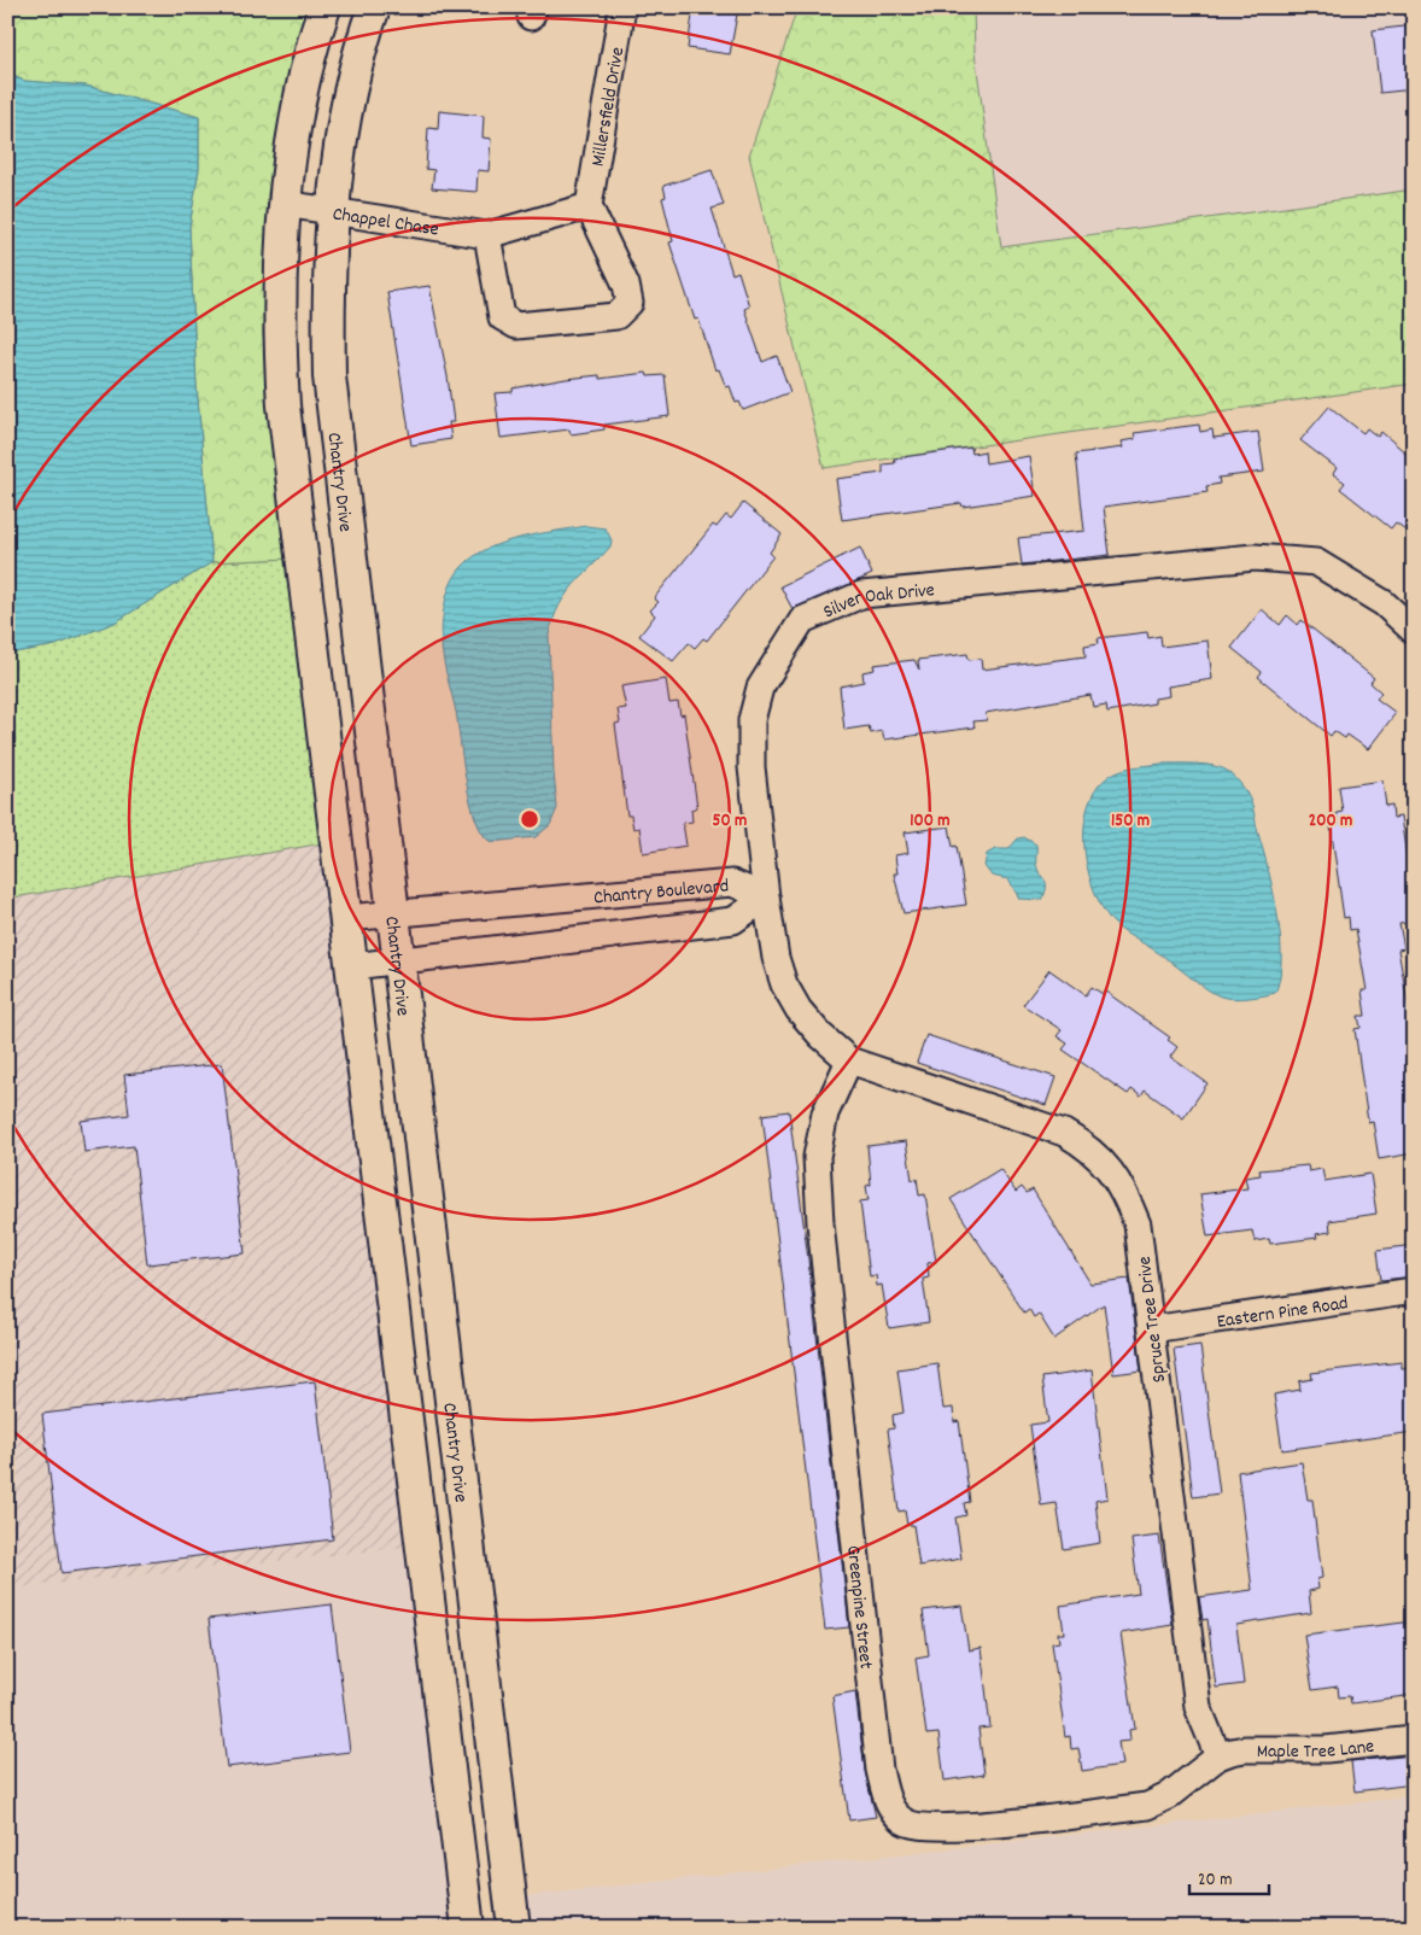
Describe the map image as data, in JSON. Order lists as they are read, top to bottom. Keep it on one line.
{"streets":{"street":["Millersfield Drive","Chappel Chase","Chantry Drive","Silver Oak Drive","Chantry Boulevard","Eastern Pine Road","Spruce Tree Drive","Greenpine Street","Maple Tree Lane"]},"crossings":[["Millersfield Drive","Chappel Chase"],["Chappel Chase","Chantry Drive"],["Chantry Drive","Chantry Boulevard"],["Silver Oak Drive","Chantry Boulevard"],["Silver Oak Drive","Spruce Tree Drive"],["Silver Oak Drive","Greenpine Street"],["Eastern Pine Road","Spruce Tree Drive"],["Spruce Tree Drive","Greenpine Street"],["Spruce Tree Drive","Maple Tree Lane"],["Greenpine Street","Maple Tree Lane"]],"scale_bar":"20 m","rings":["50 m","100 m","150 m","200 m"]}
